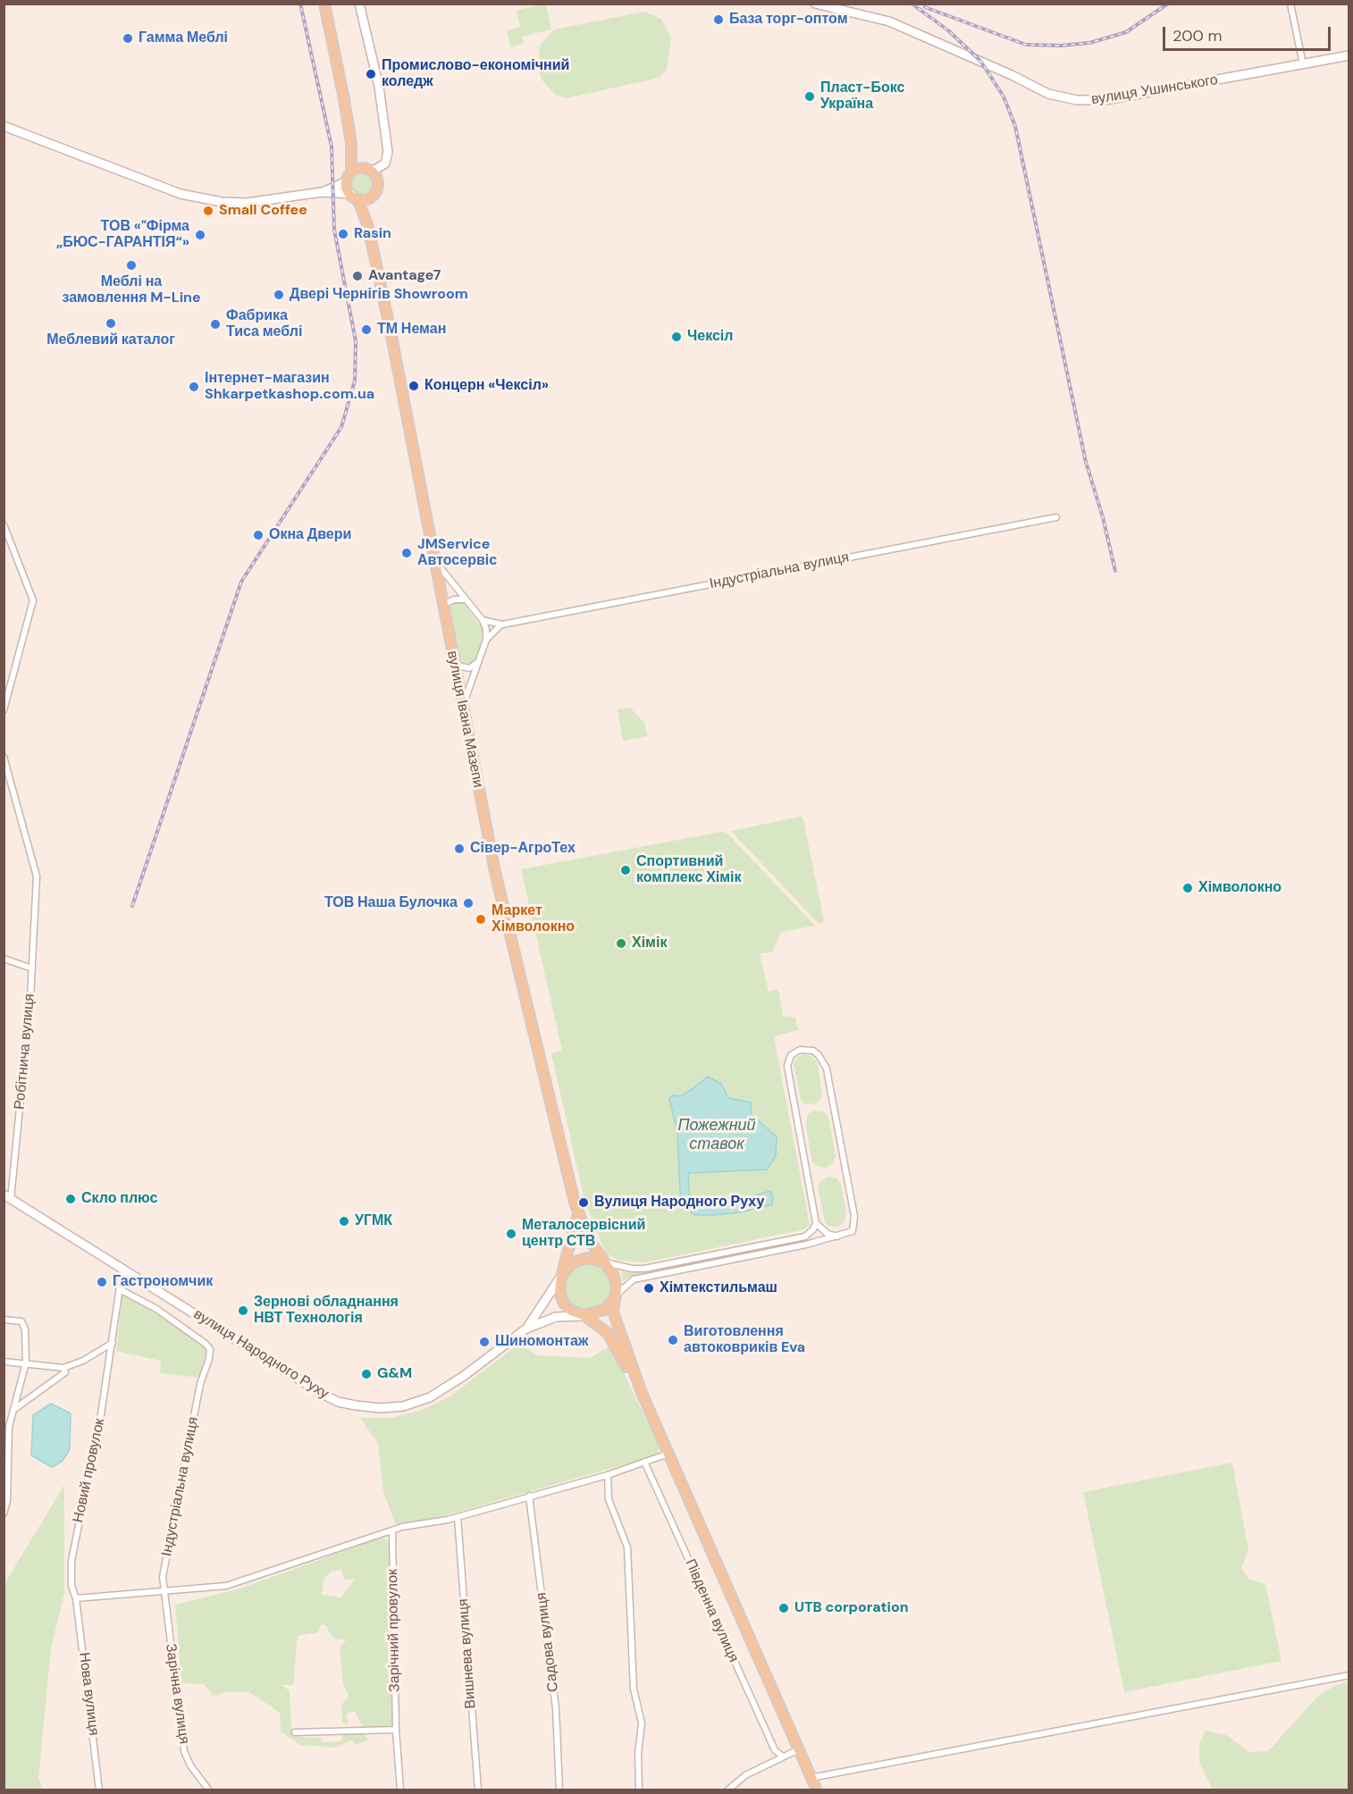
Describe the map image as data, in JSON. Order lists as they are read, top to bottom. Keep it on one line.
{"streets":{"main road":["вулиця Івана Мазепи"],"street":["вулиця Ушинського","Індустріальна вулиця","Робітнича вулиця","вулиця Народного Руху","Новий провулок","Південна вулиця","Зарічний провулок","Садова вулиця","Вишнева вулиця","Нова вулиця","Зарічна вулиця"]},"crossings":[["Індустріальна вулиця","Новий провулок"],["Індустріальна вулиця","Зарічна вулиця"],["вулиця Івана Мазепи","вулиця Народного Руху"],["Робітнича вулиця","вулиця Народного Руху"],["вулиця Народного Руху","Новий провулок"],["Новий провулок","Нова вулиця"]],"water":["Пожежний ставок"],"places":["База торг-оптом","Гамма Меблі","Промислово-економічний коледж","Пласт-Бокс Україна","Small Coffee","Rasin","ТОВ «\"Фірма „БЮС-ГАРАНТІЯ“»","Меблі на замовлення M-Line","Avantage7","Двері Чернігів Showroom","Меблевий каталог","Фабрика Тиса меблі","ТМ Неман","Чексіл","Концерн «Чексіл»","Інтернет-магазин Shkarpetkashop.com.ua","Окна Двери","JMService Автосервіс","Сівер-АгроТех","Спортивний комплекс Хімік","Хімволокно","ТОВ Наша Булочка","Маркет Хімволокно","Хімік","Скло плюс","Вулиця Народного Руху","УГМК","Металосервісний центр СТВ","Гастрономчик","Хімтекстильмаш","Зернові обладнання НВТ Технологія","Виготовлення автоковриків Eva","Шиномонтаж","G&M","UTB corporation"],"scale_bar":"200 m"}
